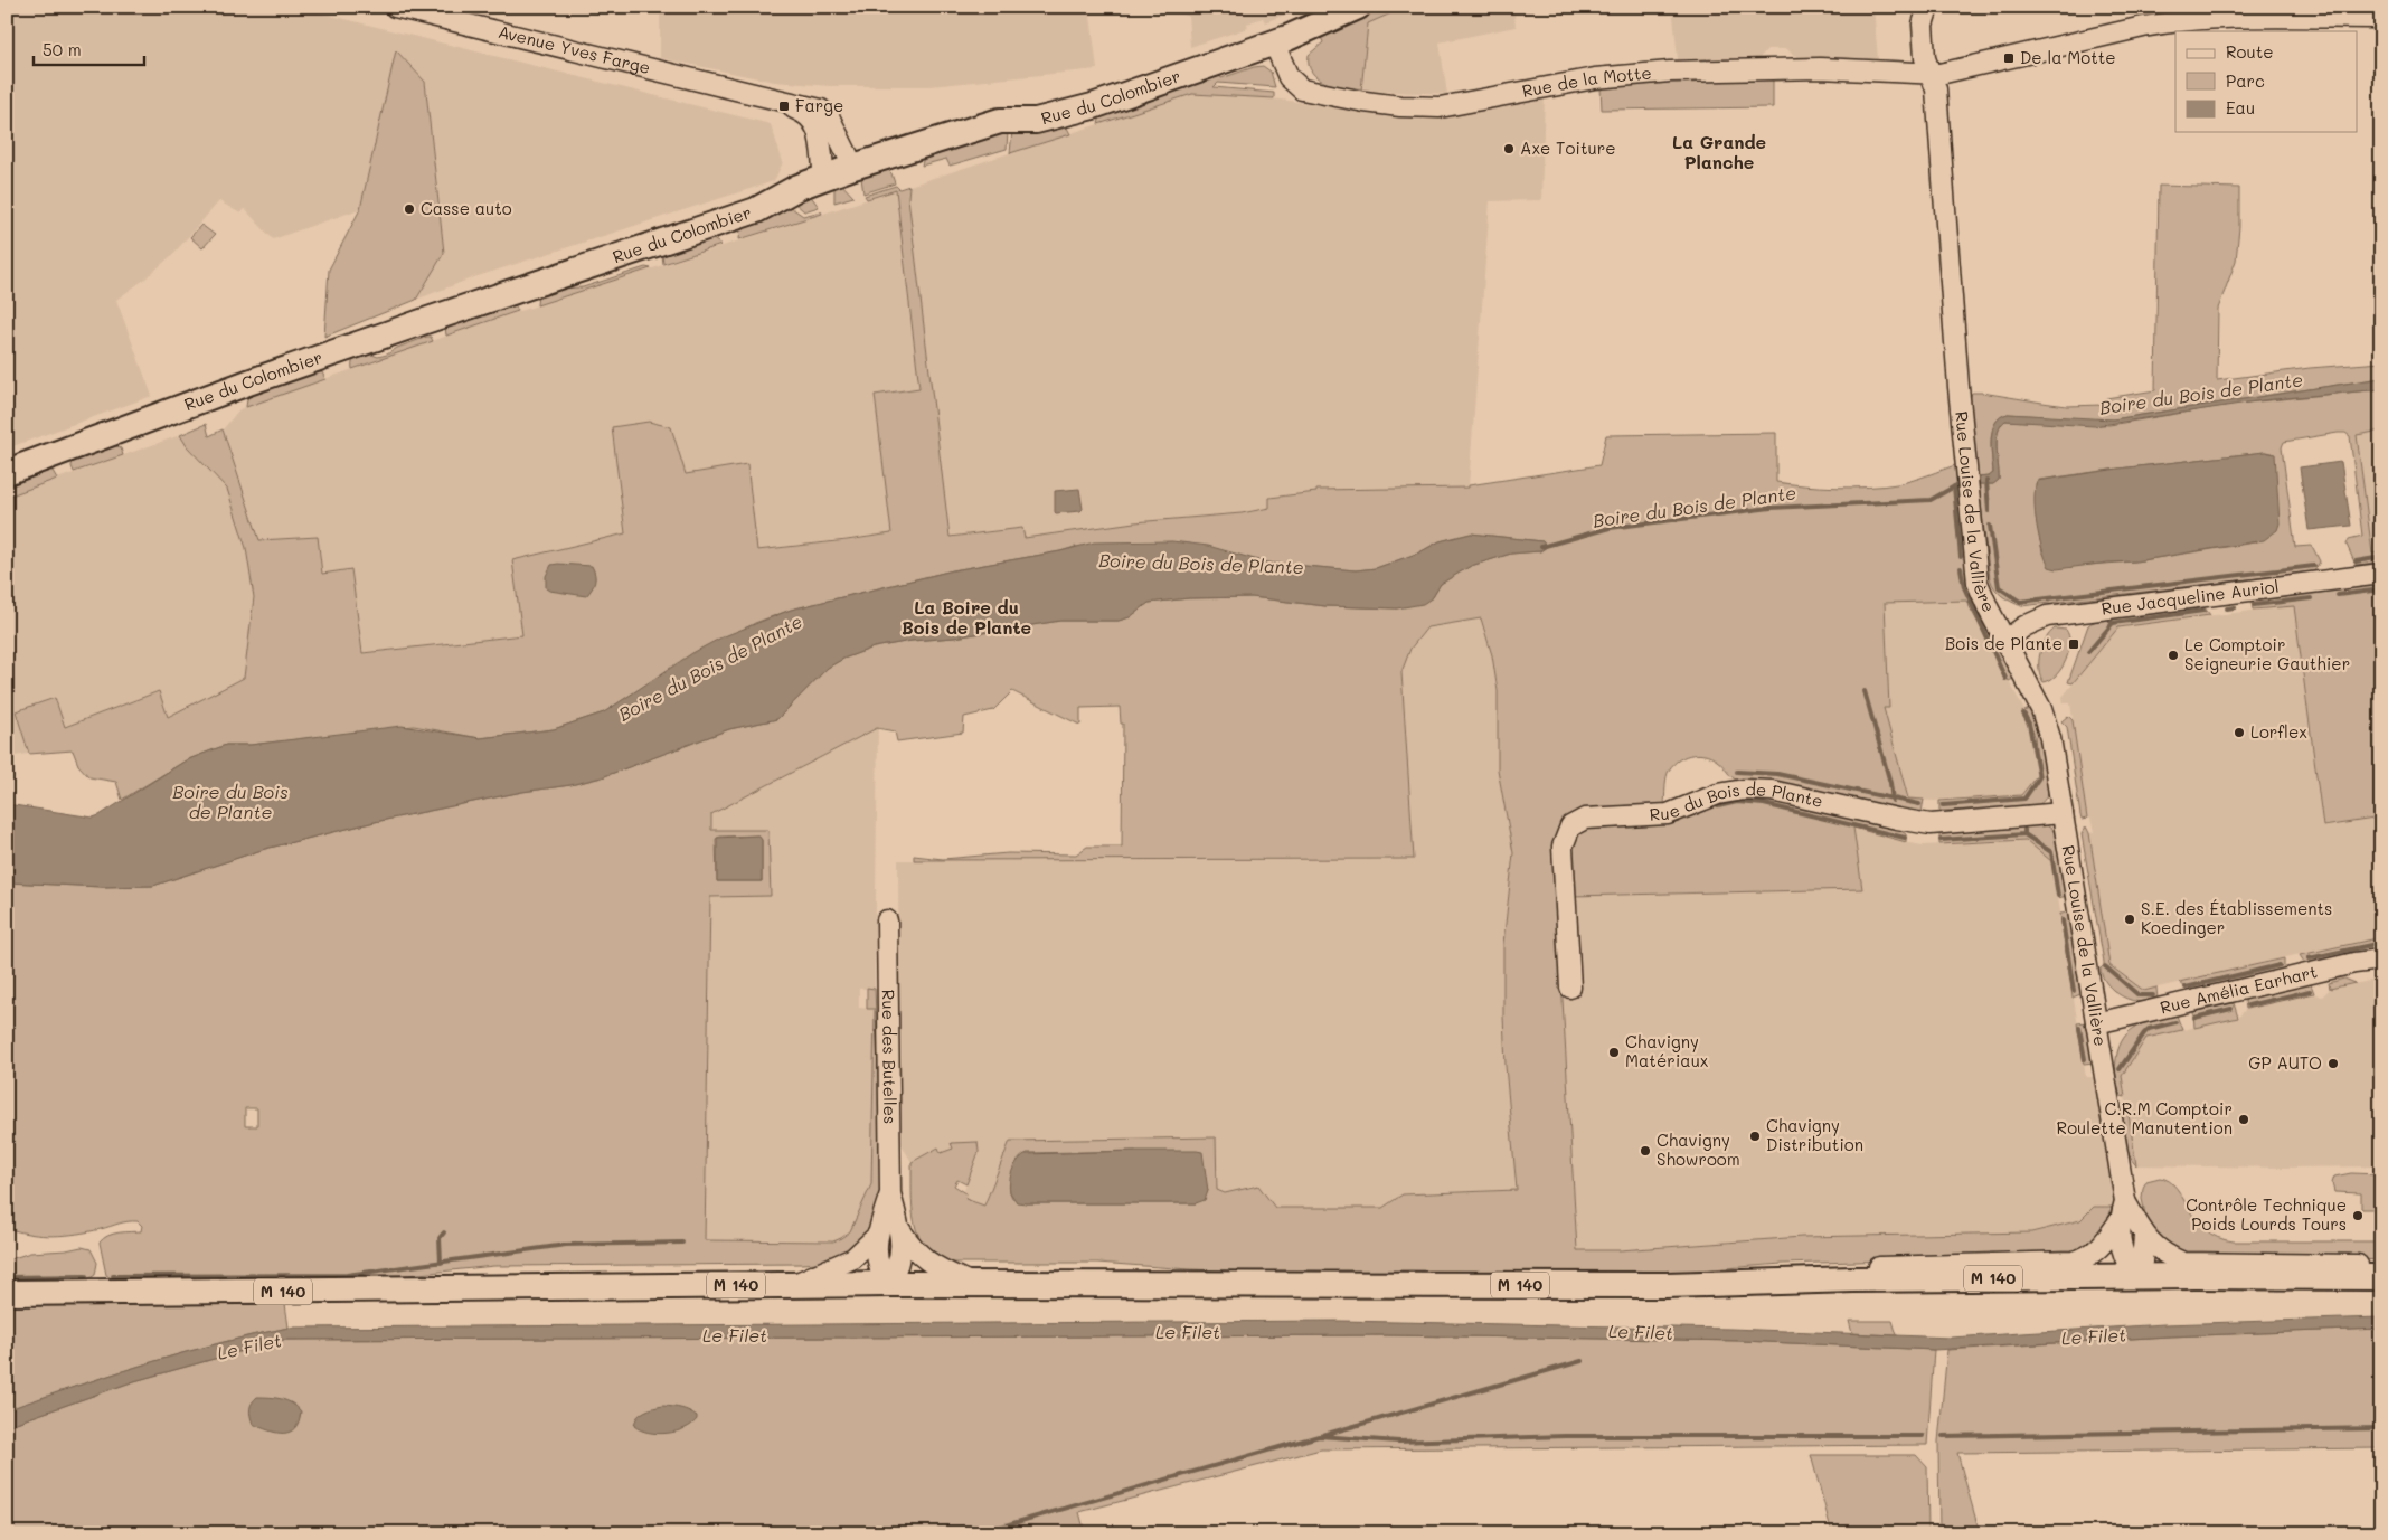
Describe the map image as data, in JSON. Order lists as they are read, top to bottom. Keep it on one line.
{"streets":{"main road":["Rue du Colombier","M 140"],"street":["Avenue Yves Farge","Rue de la Motte","Rue Louise de la Vallière","Rue Jacqueline Auriol","Rue du Bois de Plante","Rue Amélia Earhart","Rue des Butelles"]},"crossings":[["Avenue Yves Farge","Rue du Colombier"],["Rue de la Motte","Rue du Colombier"],["Rue de la Motte","Rue Louise de la Vallière"],["Rue Louise de la Vallière","Rue Jacqueline Auriol"],["Rue Louise de la Vallière","Rue du Bois de Plante"],["Rue Louise de la Vallière","Rue Amélia Earhart"],["Rue Louise de la Vallière","M 140"],["Rue des Butelles","M 140"]],"districts":["La Grande Planche","La Boire du Bois de Plante"],"water":["Boire du Bois de Plante","Le Filet"],"places":{"transit":["De la Motte","Farge","Bois de Plante"],"other":["Axe Toiture","Casse auto","Le Comptoir Seigneurie Gauthier","Lorflex","S.E. des Établissements Koedinger","Chavigny Matériaux","GP AUTO","C.R.M Comptoir Roulette Manutention","Chavigny Distribution","Chavigny Showroom","Contrôle Technique Poids Lourds Tours"]},"legend":["Route","Parc","Eau"],"scale_bar":"50 m"}
